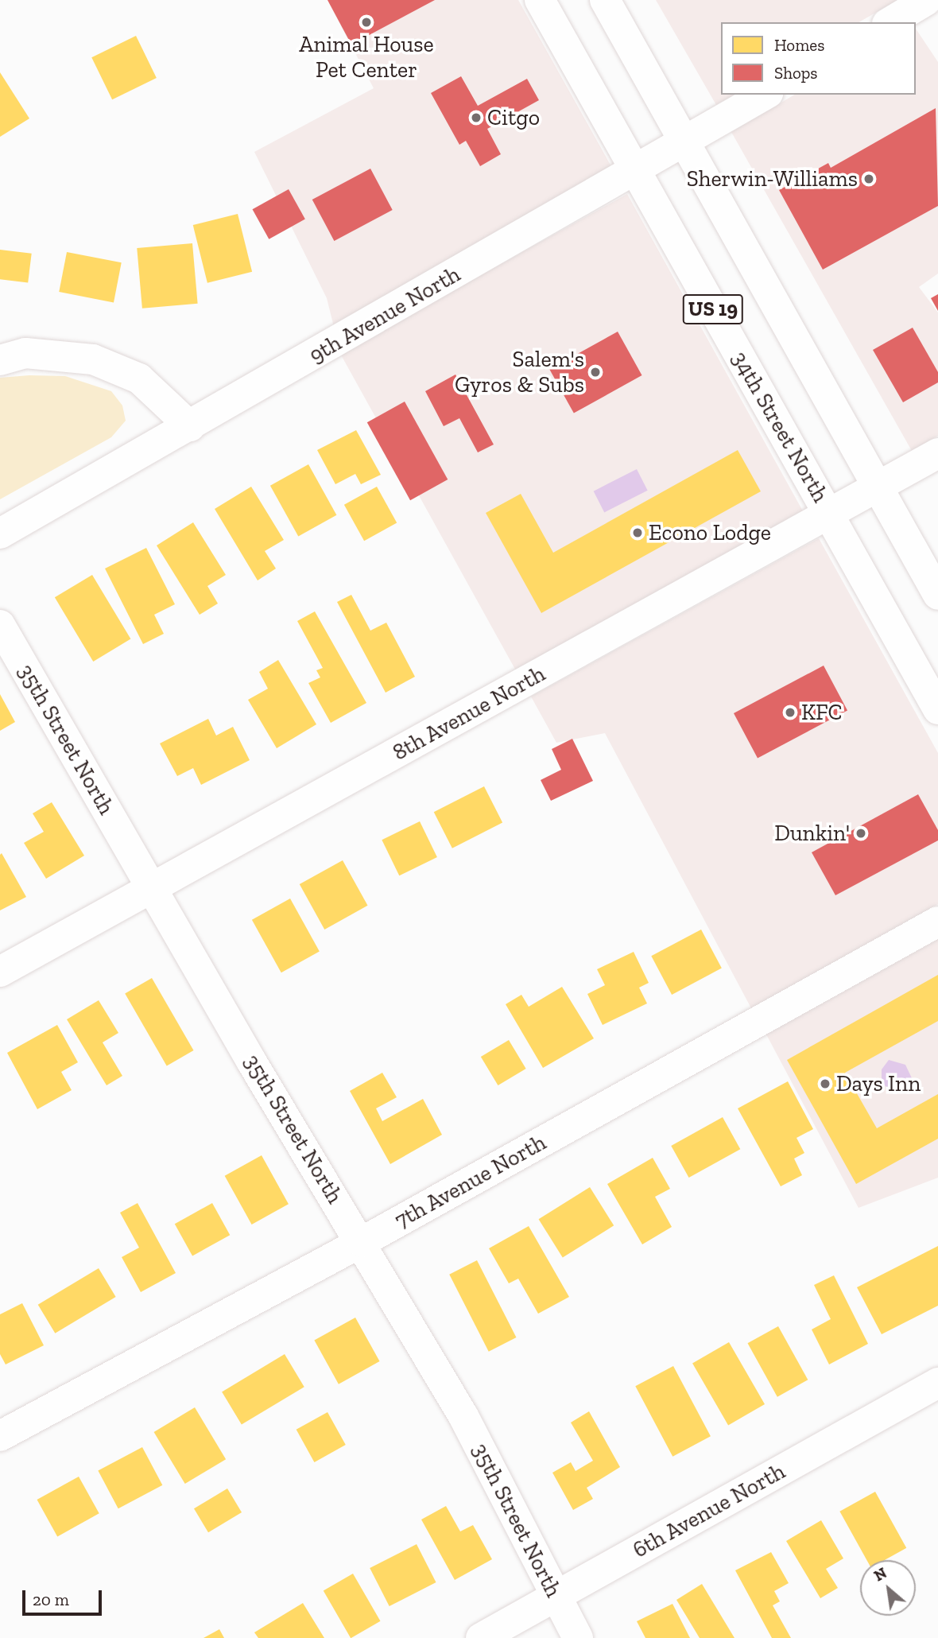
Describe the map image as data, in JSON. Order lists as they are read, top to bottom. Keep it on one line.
{"streets":{"main road":["US 19","9th Avenue North","34th Street North","8th Avenue North","35th Street North","7th Avenue North","6th Avenue North"]},"crossings":[["US 19","9th Avenue North"],["US 19","8th Avenue North"],["9th Avenue North","34th Street North"],["34th Street North","8th Avenue North"],["8th Avenue North","35th Street North"],["35th Street North","7th Avenue North"],["35th Street North","6th Avenue North"]],"places":["Animal House Pet Center","Citgo","Sherwin-Williams","Salem's Gyros & Subs","Econo Lodge","KFC","Dunkin'","Days Inn"],"legend":["Homes","Shops"],"scale_bar":"20 m","north":"top left"}
